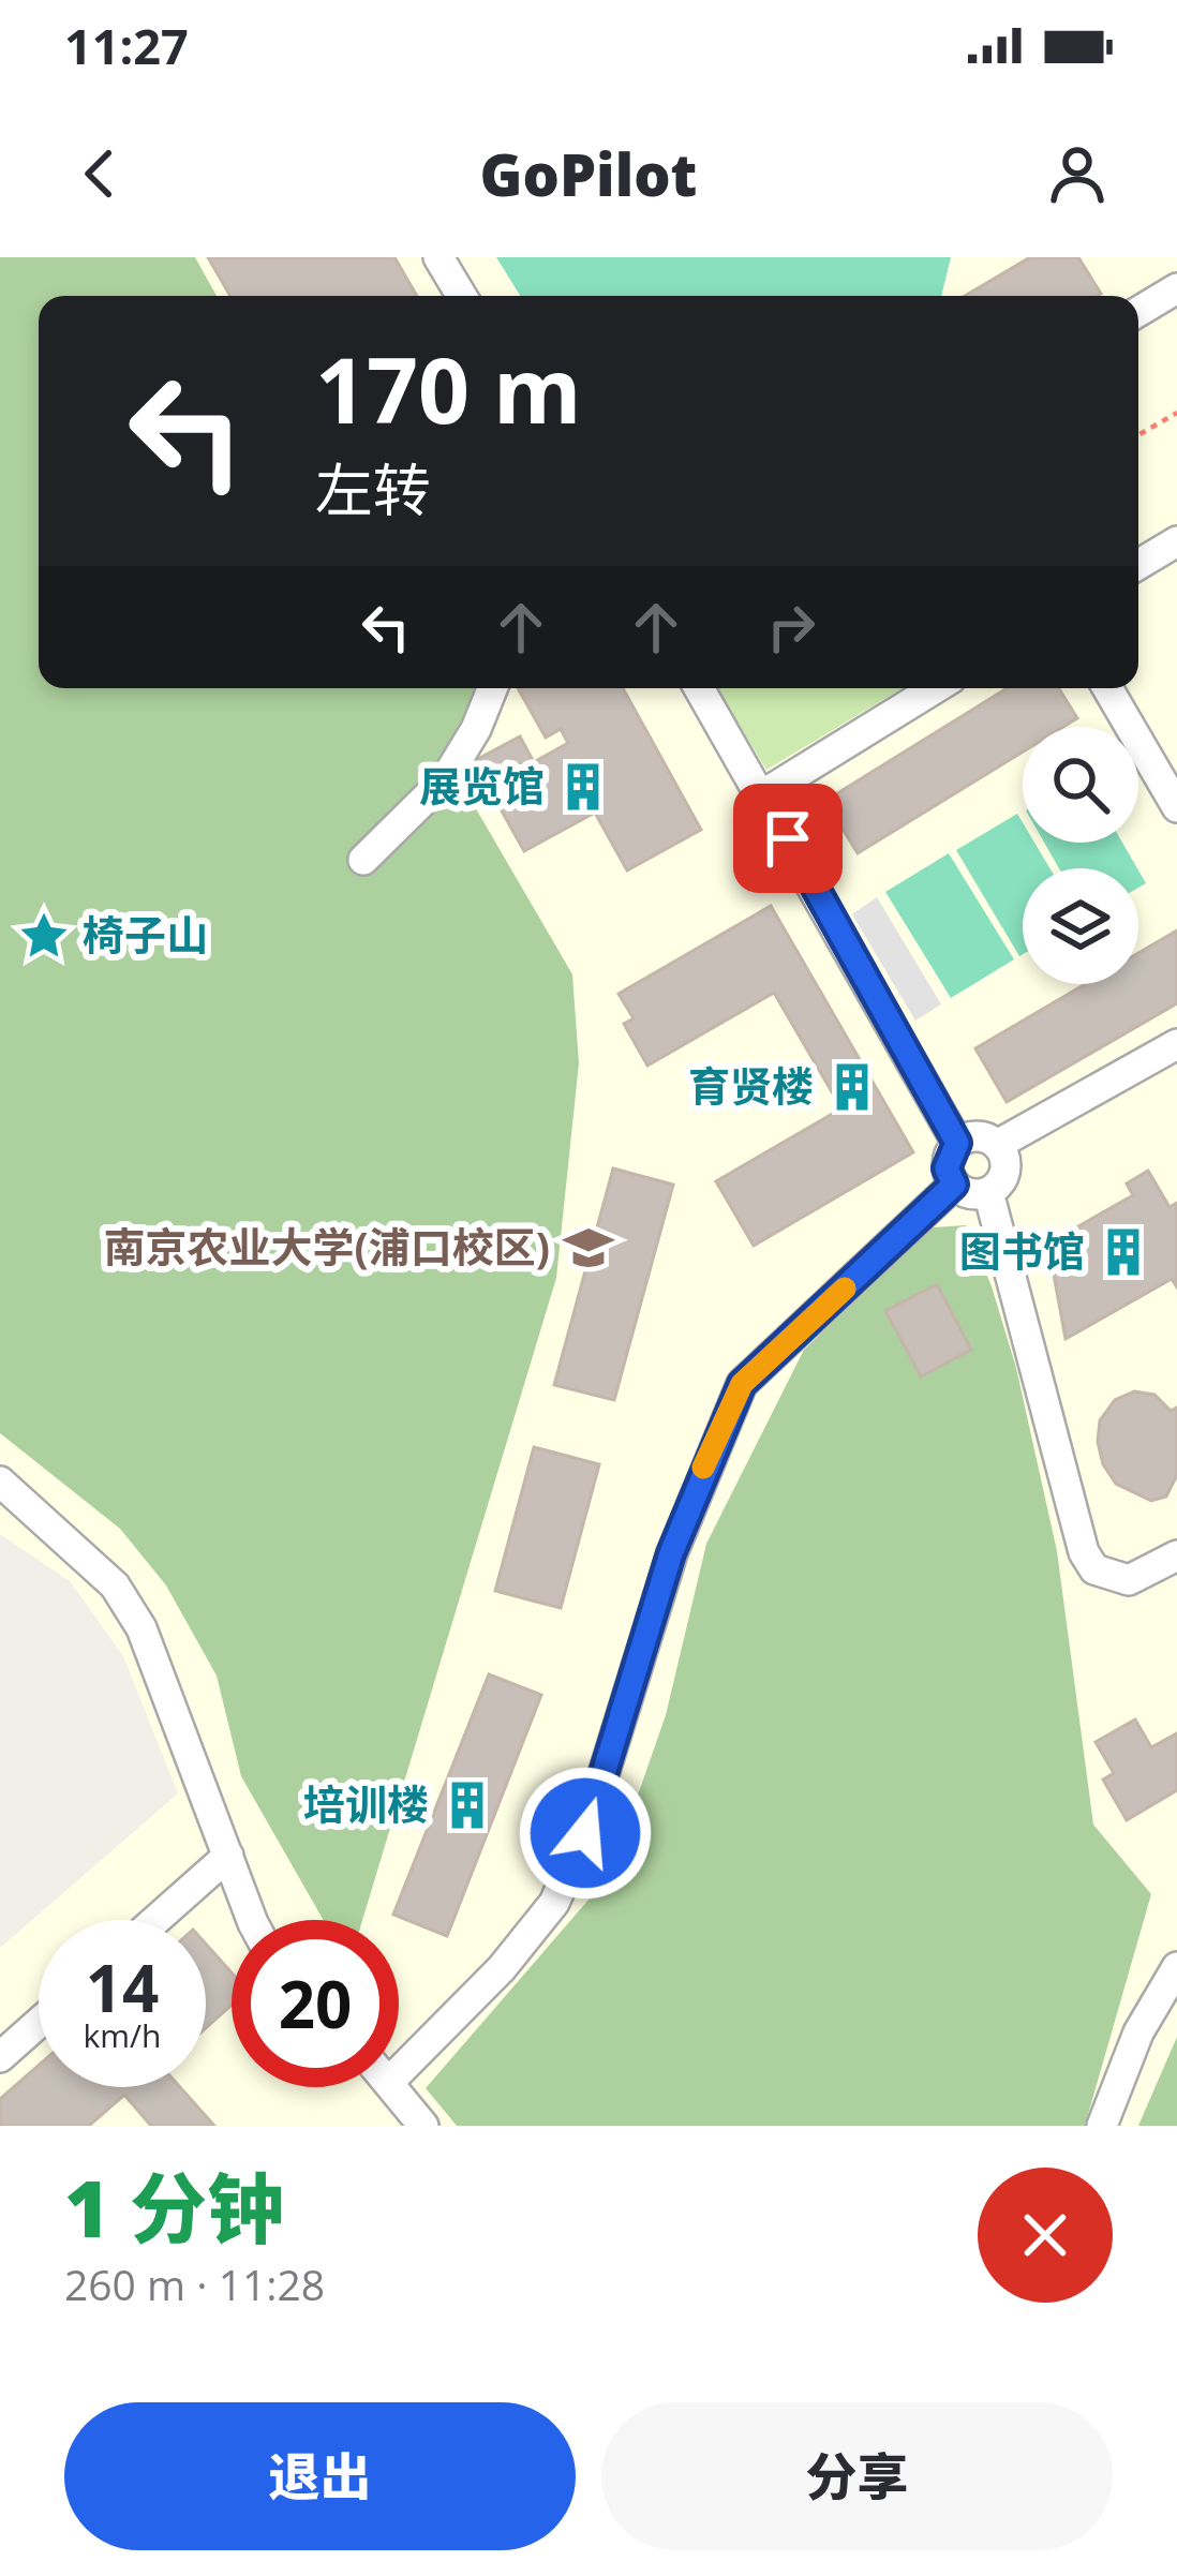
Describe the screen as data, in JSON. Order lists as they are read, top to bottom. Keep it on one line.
{"places":{"building":["展览馆","育贤楼","图书馆","培训楼"],"place":["椅子山"],"school or university":["南京农业大学(浦口校区)"]},"page":{"status":"11:27","header":"GoPilot","turn":["170 m","左转"],"speed":"14 km/h","limit":"20","heading":["1 分钟","260 m · 11:28"],"buttons":["退出","分享"]}}
